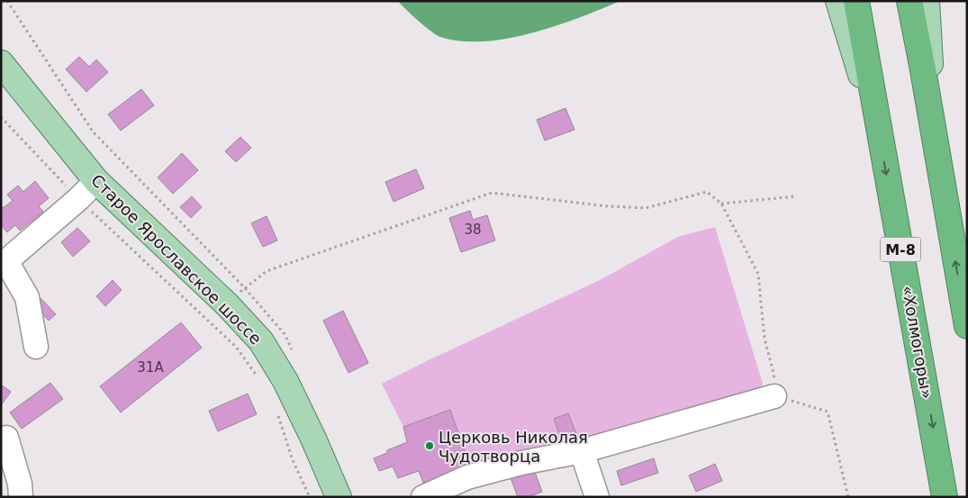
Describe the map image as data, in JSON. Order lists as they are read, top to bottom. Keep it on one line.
{"streets":{"highway":["М-8","«Холмогоры»"],"main road":["Старое Ярославское шоссе"]},"places":["Церковь Николая Чудотворца"],"house_numbers":["38","31А"]}
